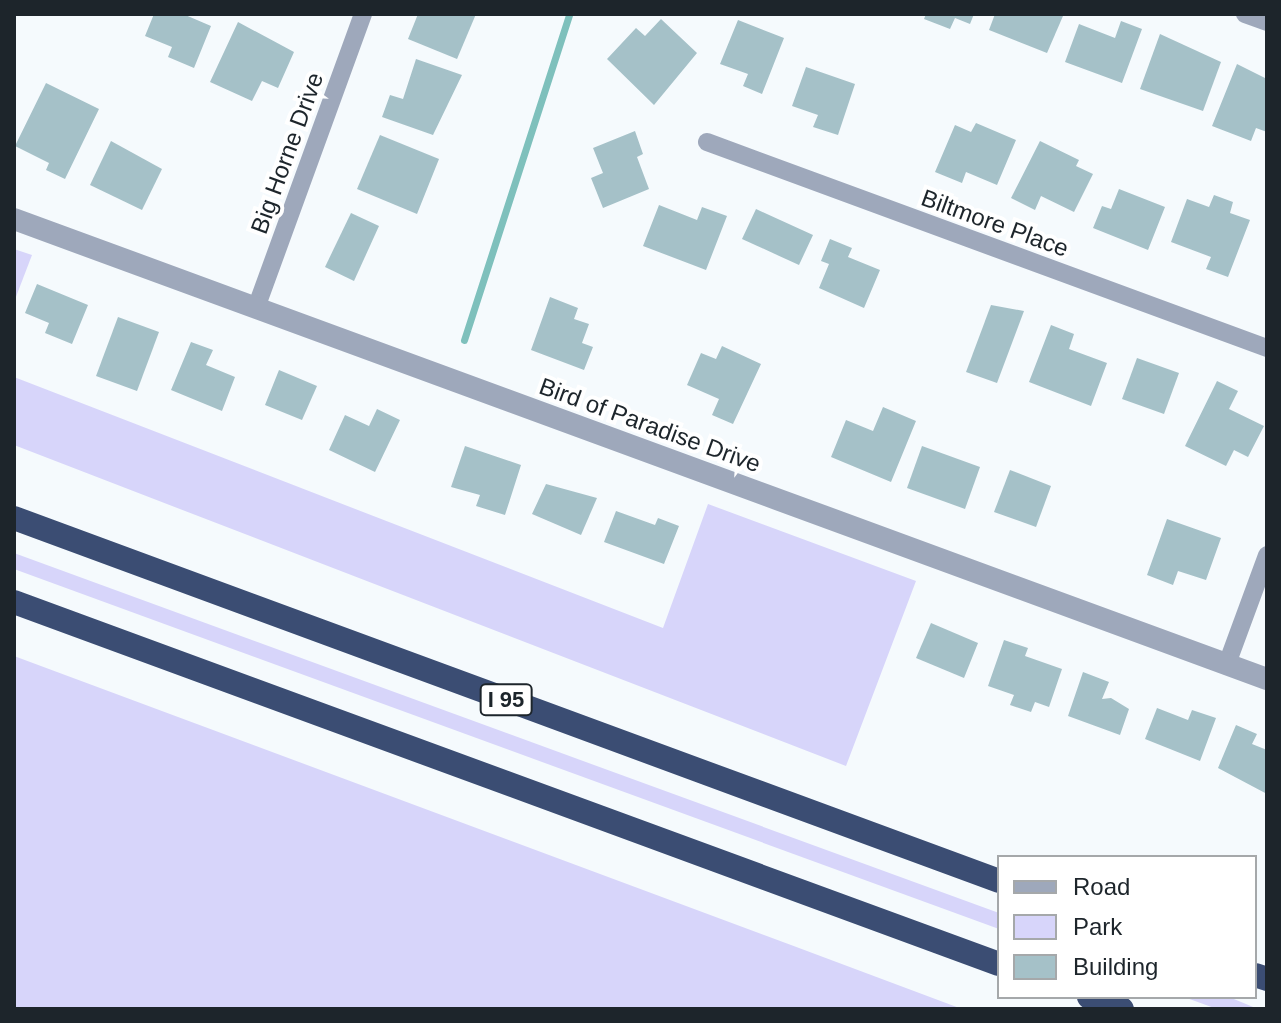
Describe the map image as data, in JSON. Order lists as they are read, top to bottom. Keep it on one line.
{"streets":{"highway":["I 95"],"street":["Big Horne Drive","Biltmore Place","Bird of Paradise Drive"]},"crossings":[["Big Horne Drive","Bird of Paradise Drive"]],"legend":["Road","Park","Building"]}
